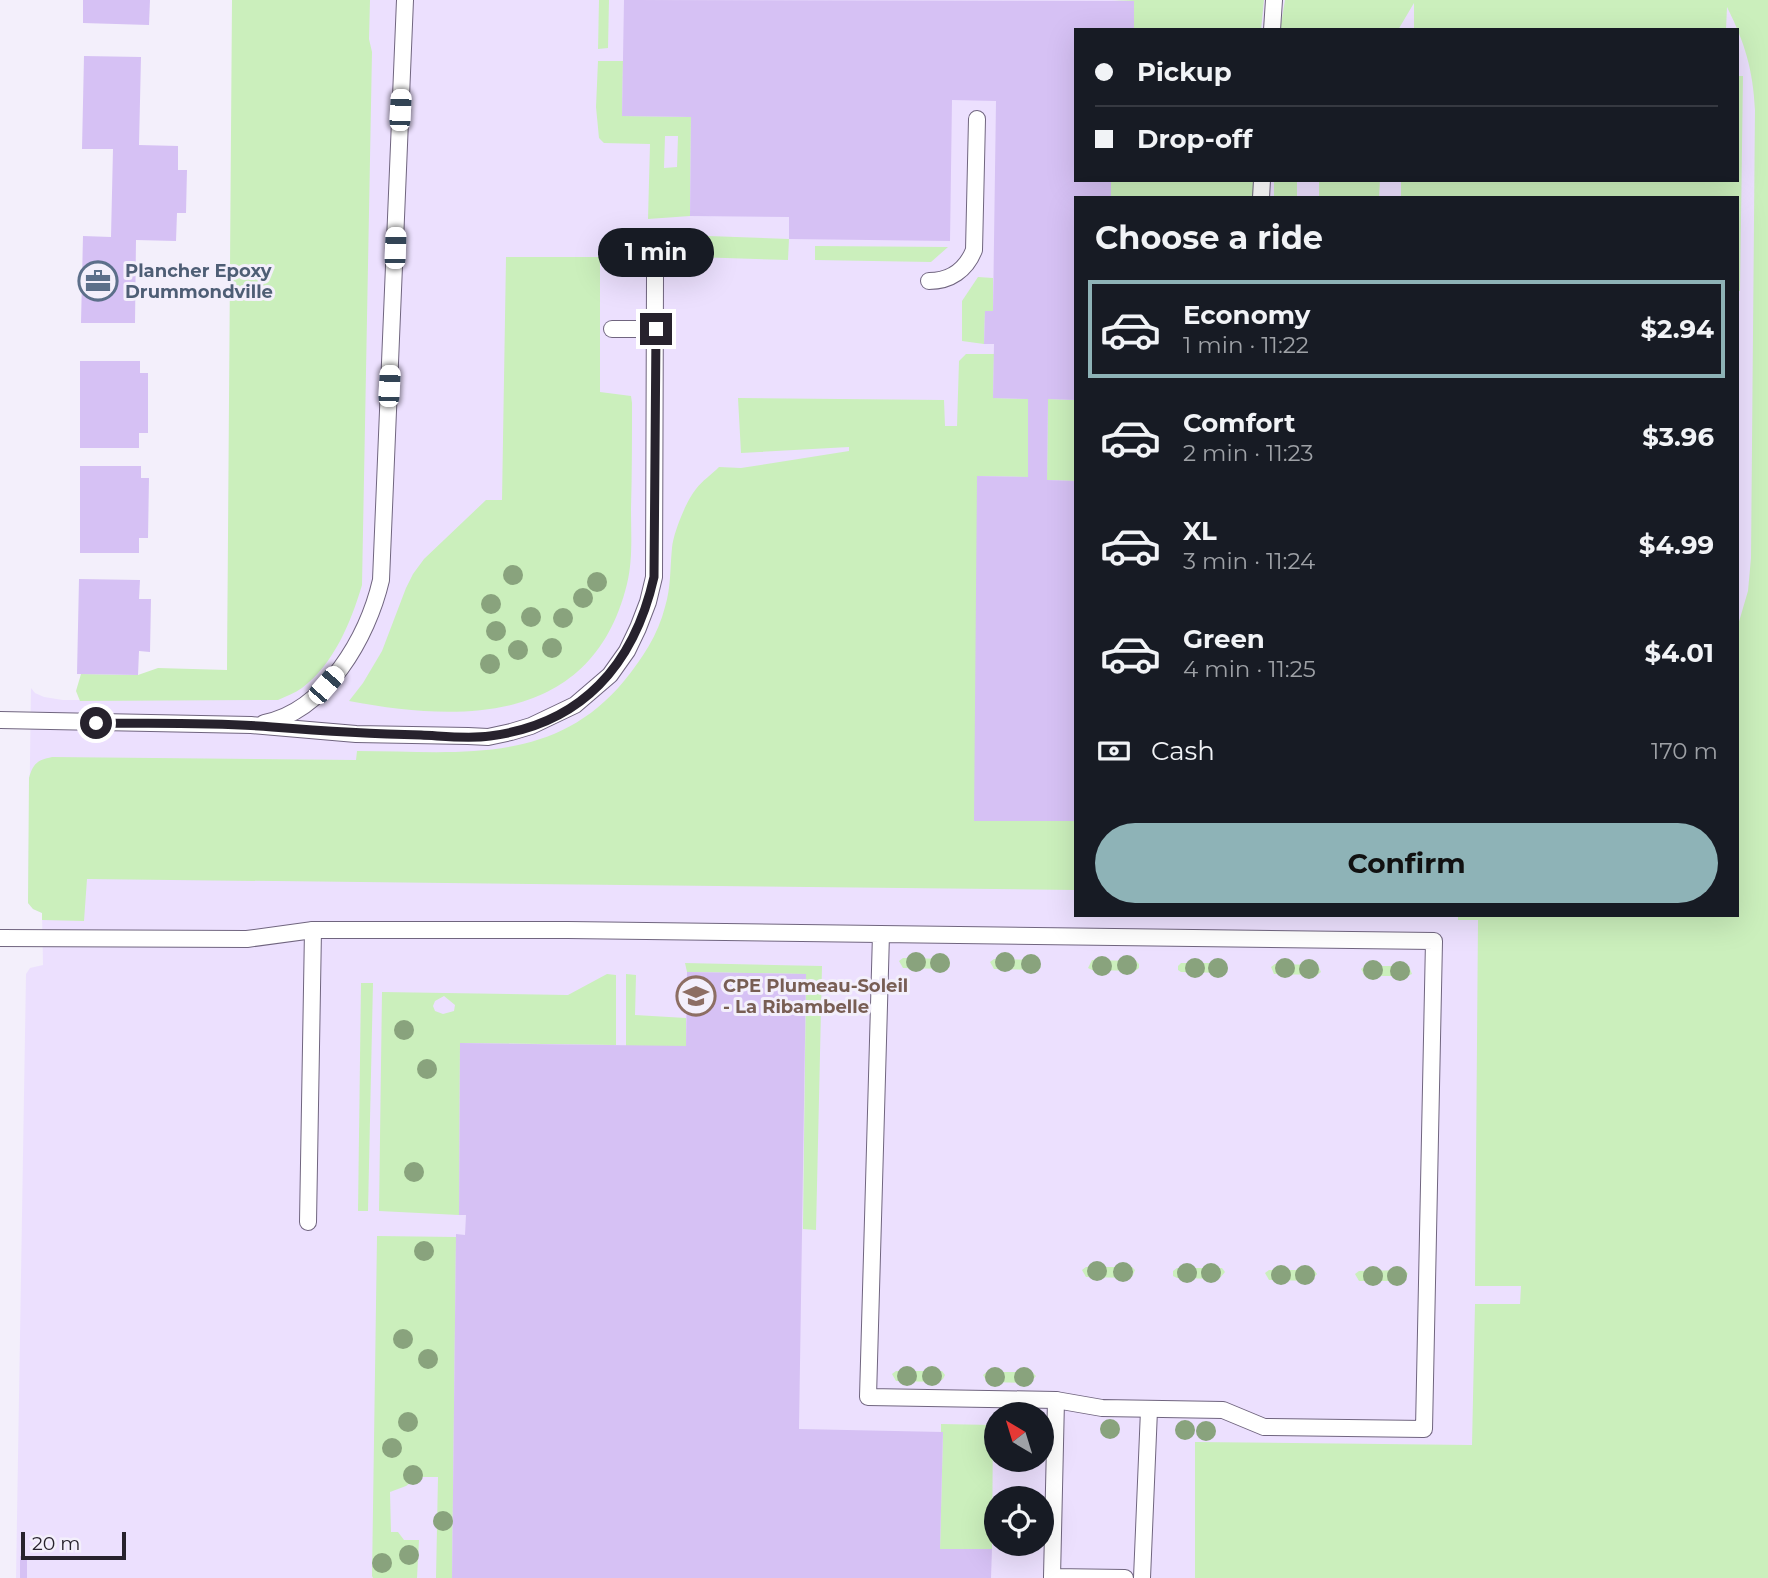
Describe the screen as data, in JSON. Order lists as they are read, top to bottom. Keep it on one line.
{"places":{"office":["Plancher Epoxy Drummondville"],"school or university":["CPE Plumeau-Soleil - La Ribambelle"]},"scale_bar":"20 m","north":"top left","page":{"banner":["Pickup","Drop-off"],"heading":"Choose a ride","bubble":"1 min","list":[{"name":"Economy","note":"1 min · 11:22","value":"$2.94"},{"name":"Comfort","note":"2 min · 11:23","value":"$3.96"},{"name":"XL","note":"3 min · 11:24","value":"$4.99"},{"name":"Green","note":"4 min · 11:25","value":"$4.01"}],"pay":["Cash","170 m"],"buttons":"Confirm","scale":"20 m"}}
